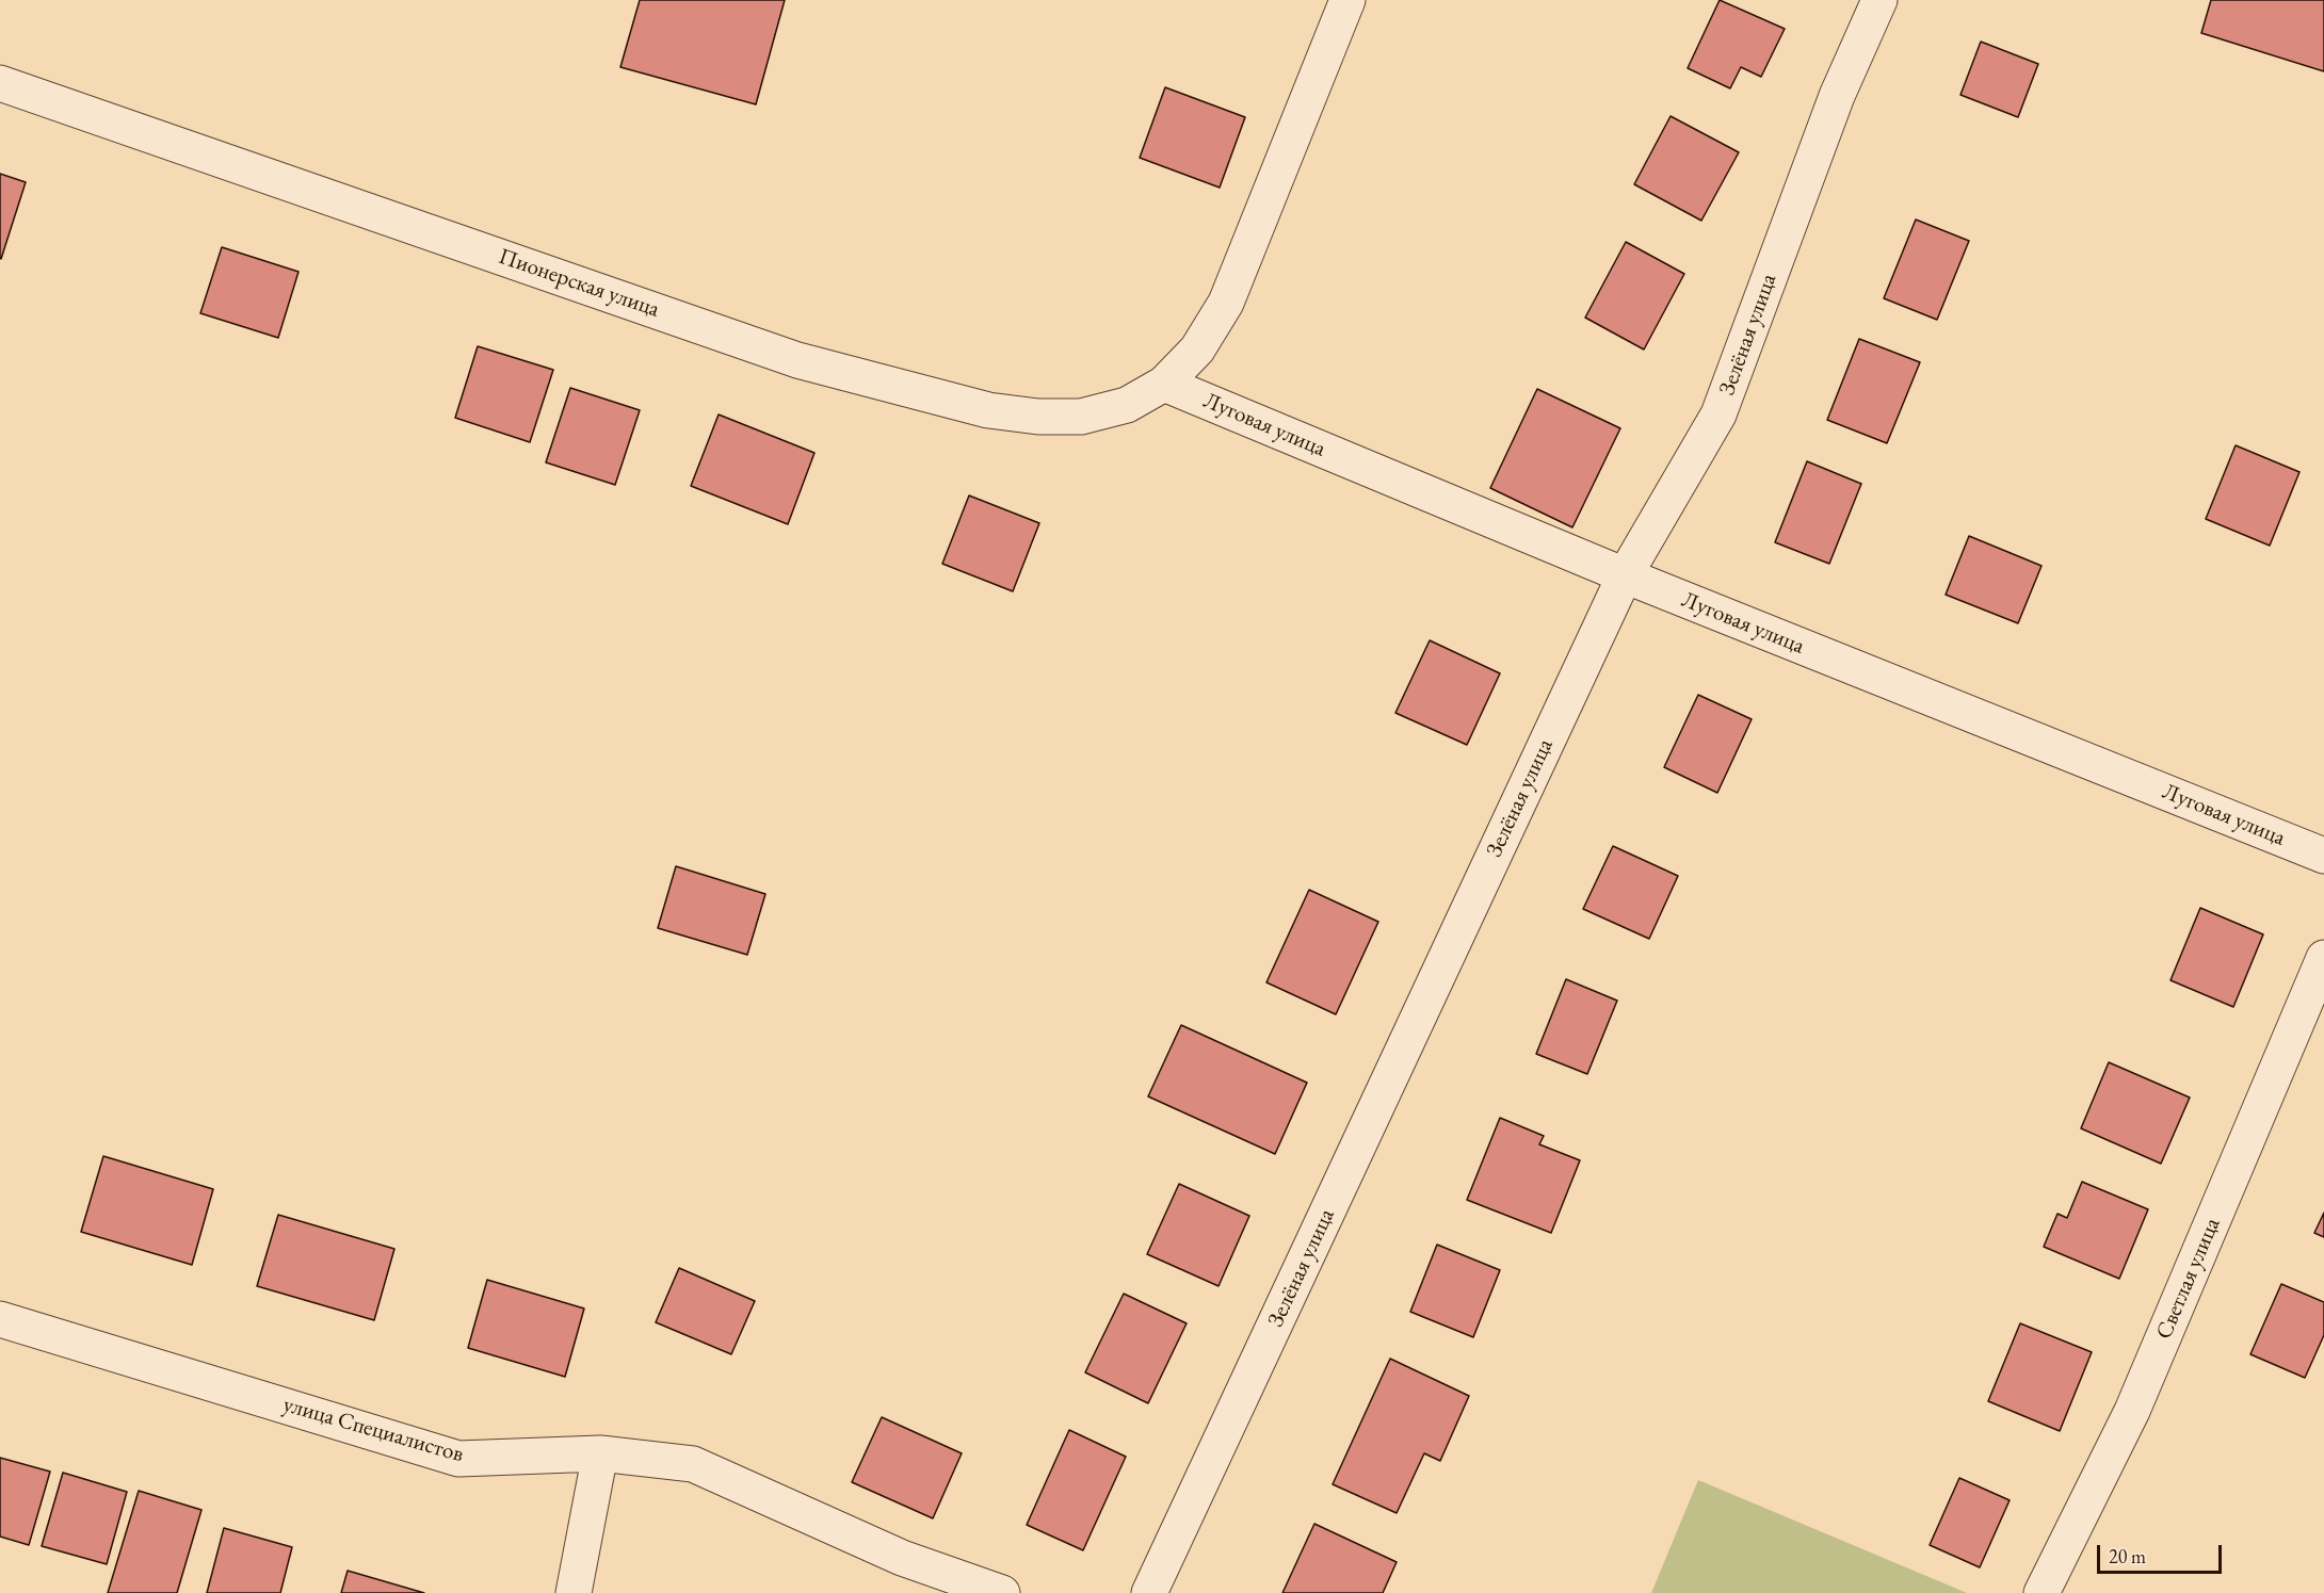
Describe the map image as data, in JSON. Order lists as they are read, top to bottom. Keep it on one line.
{"streets":{"street":["Пионерская улица","Зелёная улица","Луговая улица","Светлая улица","улица Специалистов"]},"crossings":[["Пионерская улица","Луговая улица"],["Зелёная улица","Луговая улица"]],"scale_bar":"20 m"}
